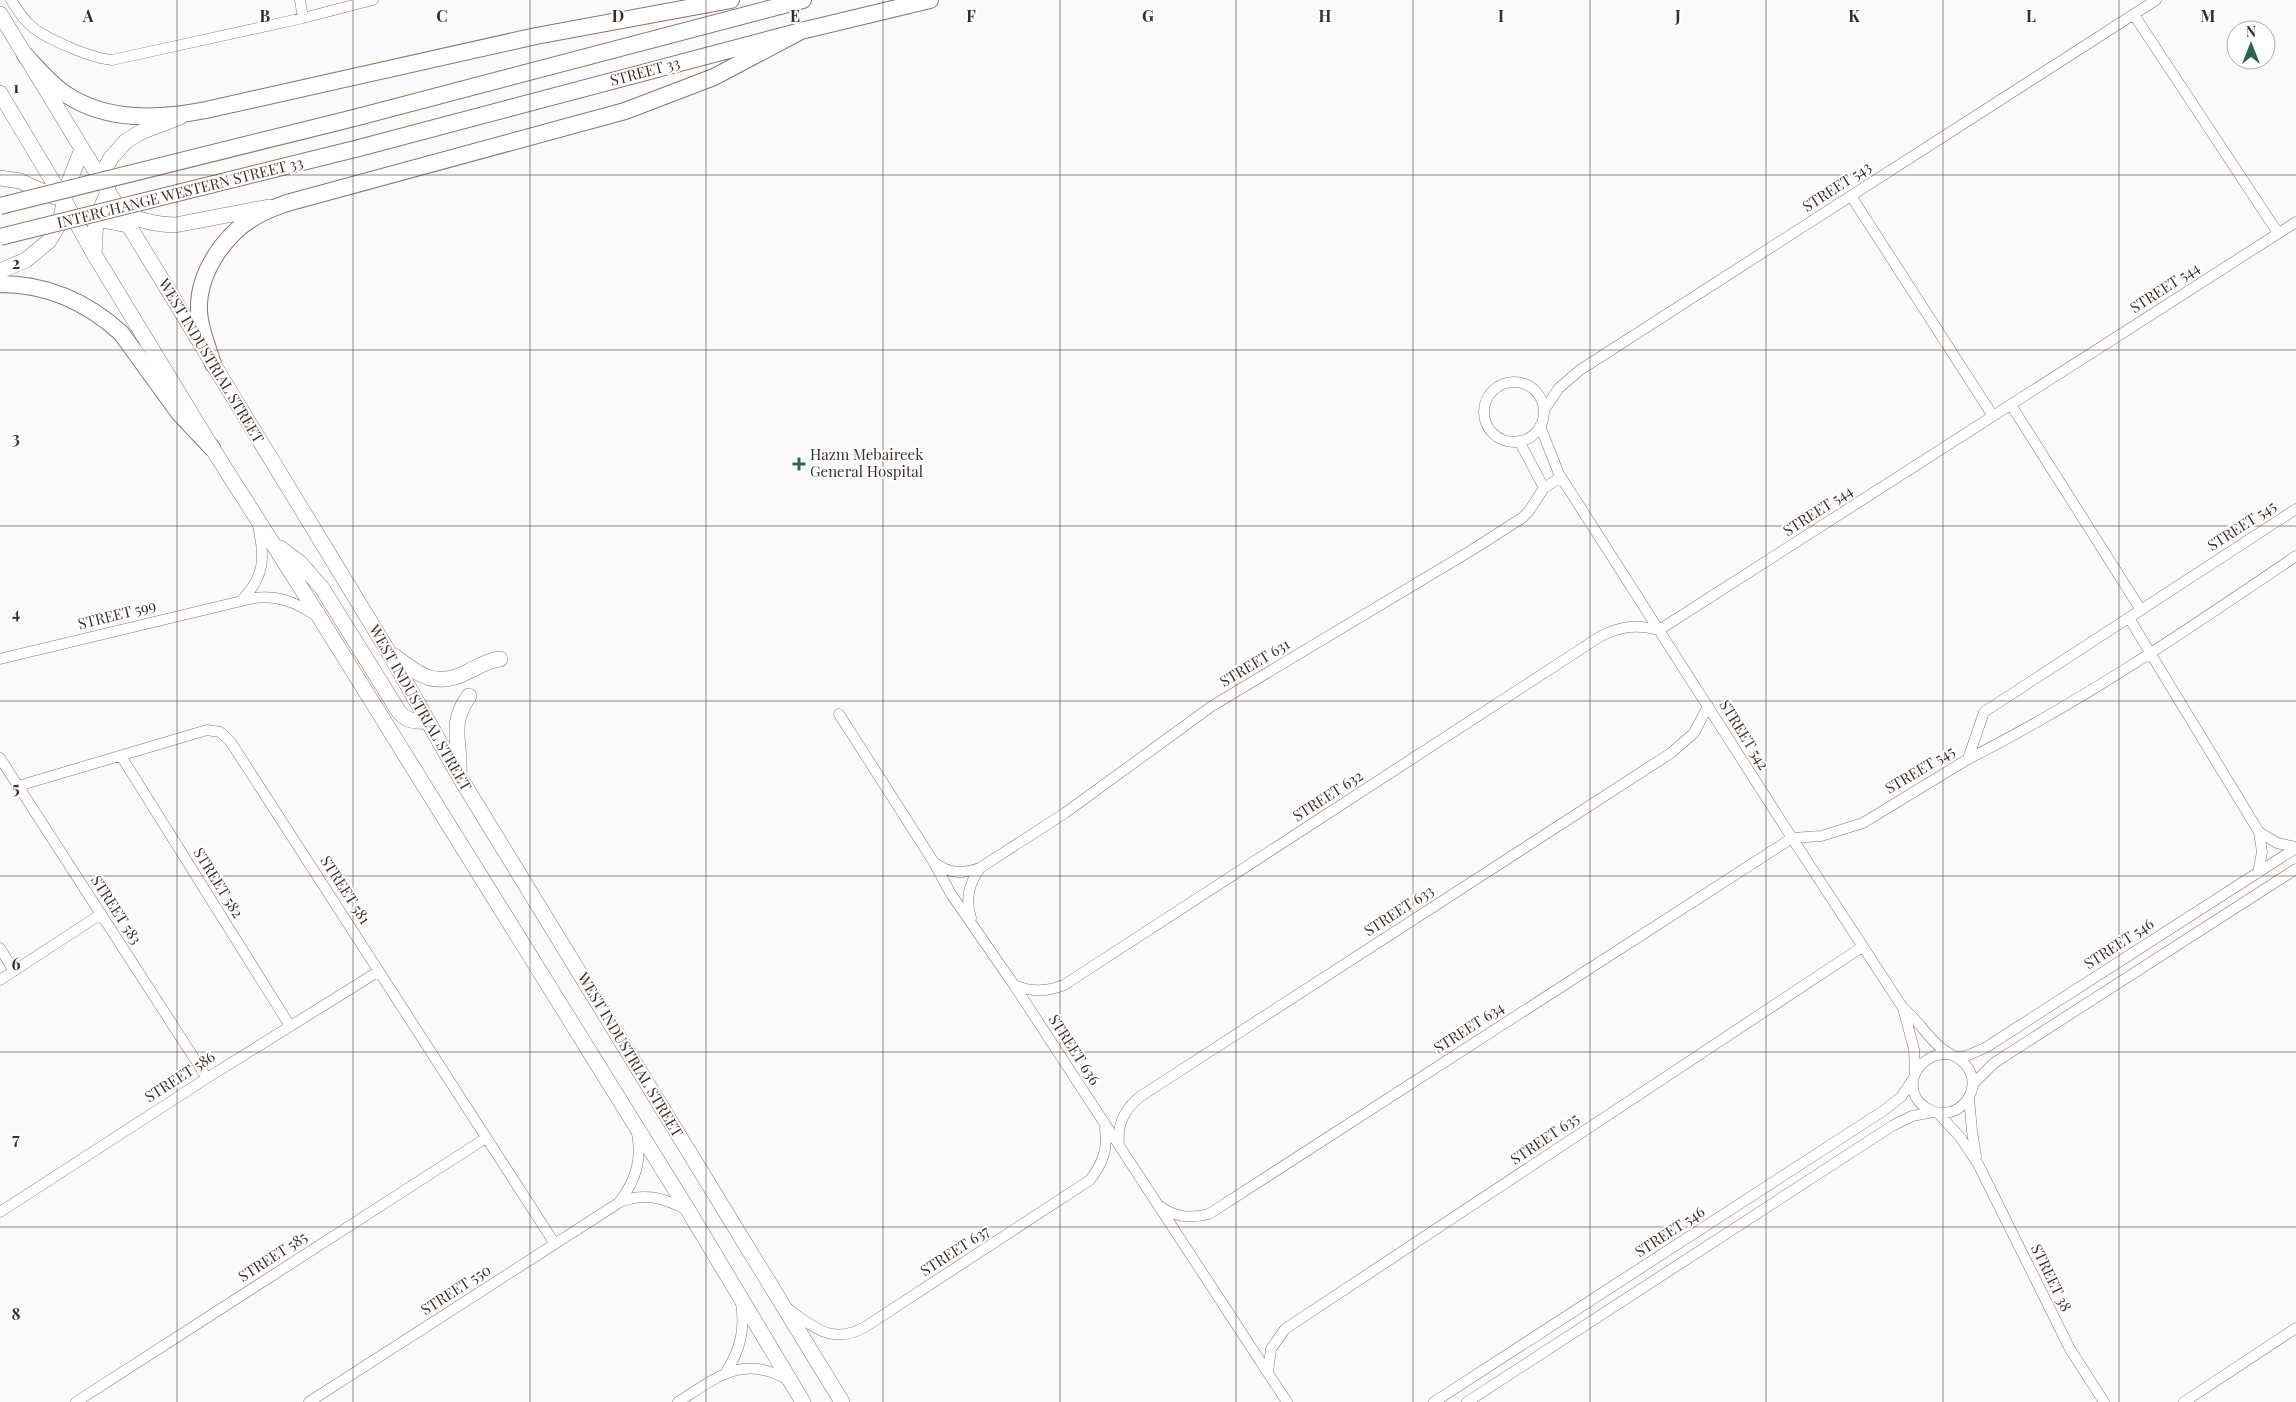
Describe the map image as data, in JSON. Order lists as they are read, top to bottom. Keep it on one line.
{"streets":{"highway":["STREET 33","INTERCHANGE WESTERN STREET 33"],"main road":["WEST INDUSTRIAL STREET"],"street":["STREET 543","STREET 544","STREET 545","STREET 599","STREET 631","STREET 542","STREET 632","STREET 582","STREET 581","STREET 583","STREET 633","STREET 546","STREET 634","STREET 636","STREET 586","STREET 635","STREET 637","STREET 585","STREET 38","STREET 550"]},"crossings":[["STREET 33","INTERCHANGE WESTERN STREET 33"],["STREET 543","STREET 542"],["STREET 544","STREET 542"],["STREET 544","STREET 632"],["WEST INDUSTRIAL STREET","STREET 637"],["STREET 545","STREET 542"],["STREET 545","STREET 634"],["STREET 631","STREET 636"],["STREET 542","STREET 632"],["STREET 542","STREET 633"],["STREET 542","STREET 546"],["STREET 542","STREET 634"],["STREET 542","STREET 635"],["STREET 542","STREET 38"],["STREET 632","STREET 636"],["STREET 582","STREET 581"],["STREET 582","STREET 586"],["STREET 581","STREET 583"],["STREET 581","STREET 586"],["STREET 581","STREET 585"],["STREET 581","STREET 550"],["STREET 583","STREET 586"],["STREET 633","STREET 636"],["STREET 546","STREET 38"],["STREET 634","STREET 636"],["STREET 636","STREET 635"],["STREET 636","STREET 637"]],"places":{"health":["Hazm Mebaireek General Hospital"]},"north":"top","grid":{"columns":["A","B","C","D","E","F","G","H","I","J","K","L","M"],"rows":["1","2","3","4","5","6","7","8"]}}
